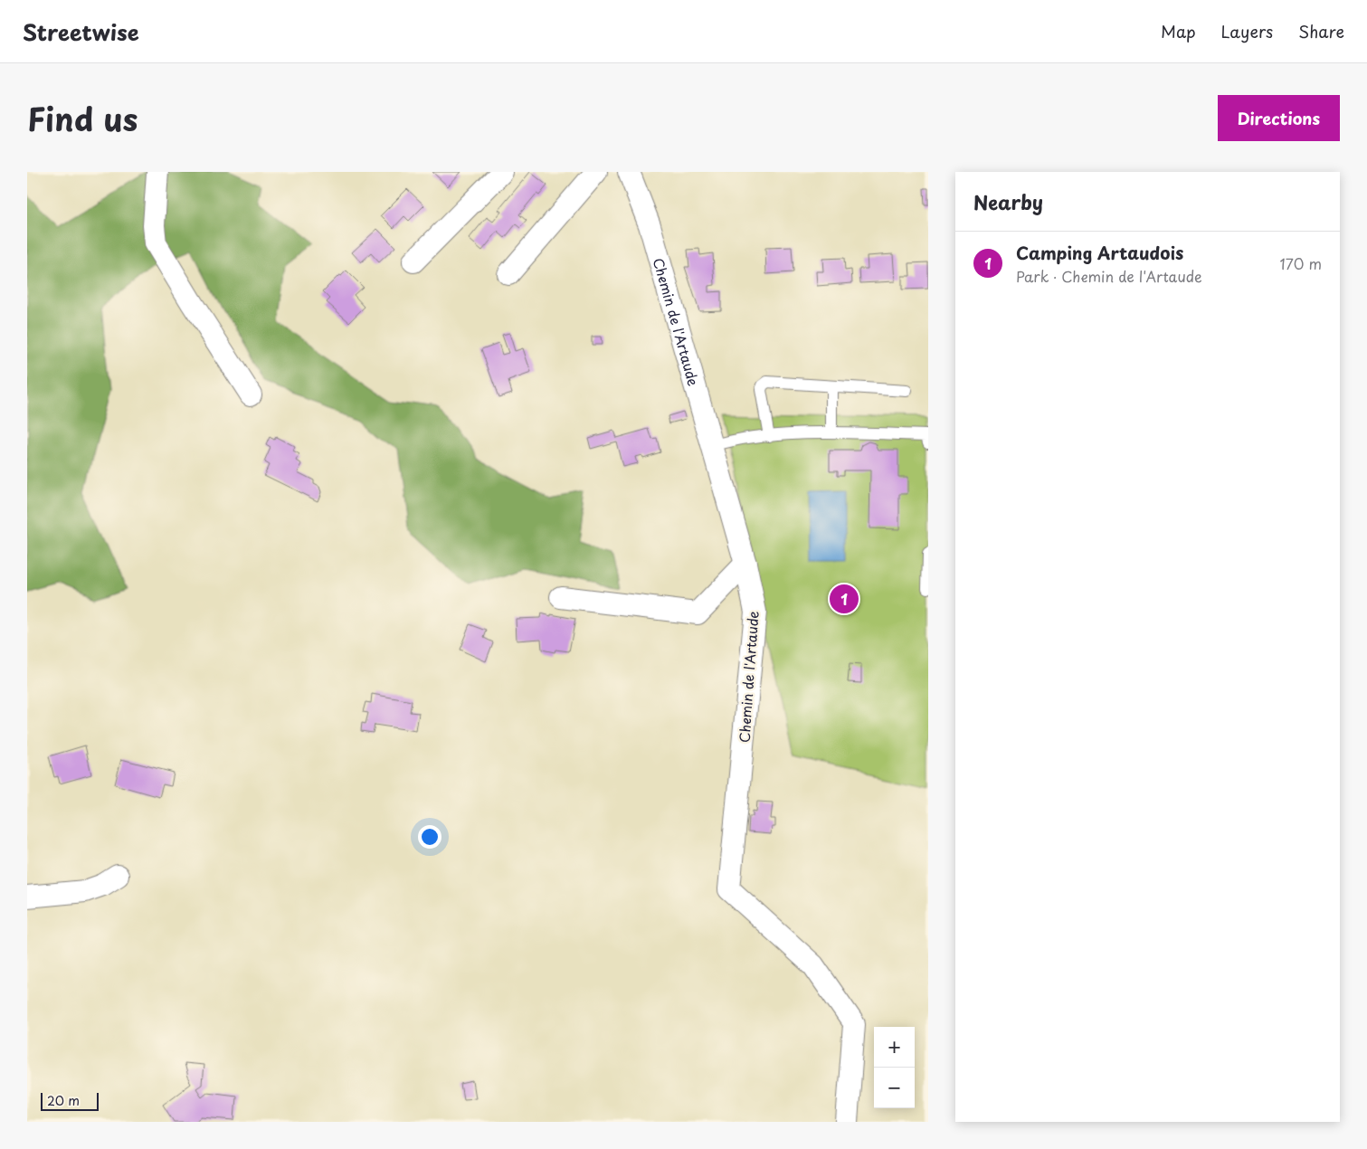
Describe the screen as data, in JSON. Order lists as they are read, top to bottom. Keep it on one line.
{"streets":{"street":["Chemin de l'Artaude"]},"scale_bar":"20 m","page":{"header":"Streetwise","nav":["Map","Layers","Share"],"title":"Find us","buttons":"Directions","heading":"Nearby","list":[{"mark":"1","name":"Camping Artaudois","note":"Park · Chemin de l'Artaude","value":"170 m"}],"pins":"1","map_buttons":["+","−"],"scale":"20 m"}}
